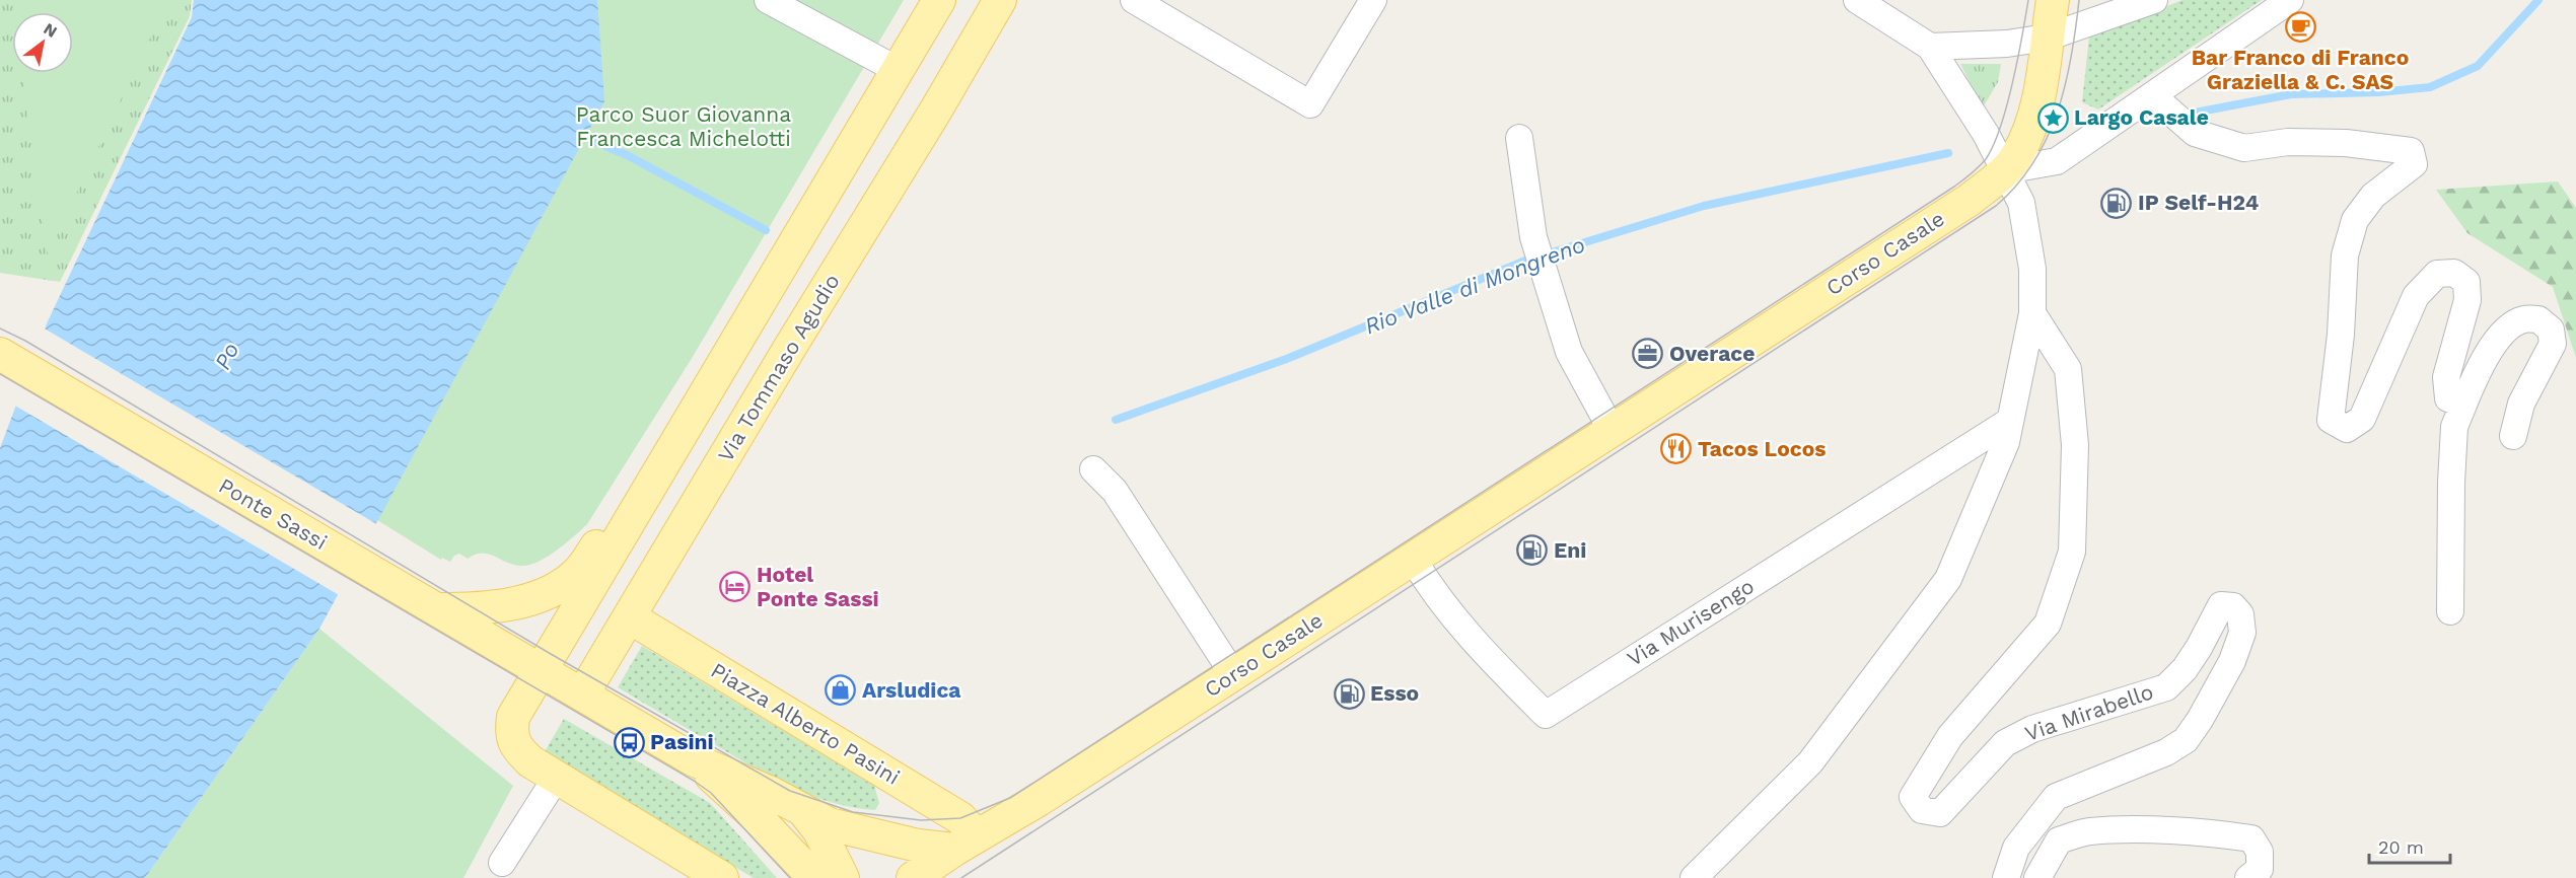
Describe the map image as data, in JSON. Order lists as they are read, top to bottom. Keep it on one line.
{"streets":{"main road":["Corso Casale","Via Tommaso Agudio","Ponte Sassi","Piazza Alberto Pasini"],"street":["Via Murisengo","Via Mirabello"]},"crossings":[["Corso Casale","Via Murisengo"],["Corso Casale","Piazza Alberto Pasini"],["Via Tommaso Agudio","Piazza Alberto Pasini"]],"water":["Rio Valle di Mongreno","Po"],"parks":["Parco Suor Giovanna Francesca Michelotti"],"places":{"cafe":["Bar Franco di Franco Graziella & C. SAS"],"place":["Largo Casale"],"fuel station":["IP Self-H24","Eni","Esso"],"office":["Overace"],"restaurant":["Tacos Locos"],"hotel":["Hotel Ponte Sassi"],"shop":["Arsludica"],"bus stop":["Pasini"]},"scale_bar":"20 m","north":"top right"}
